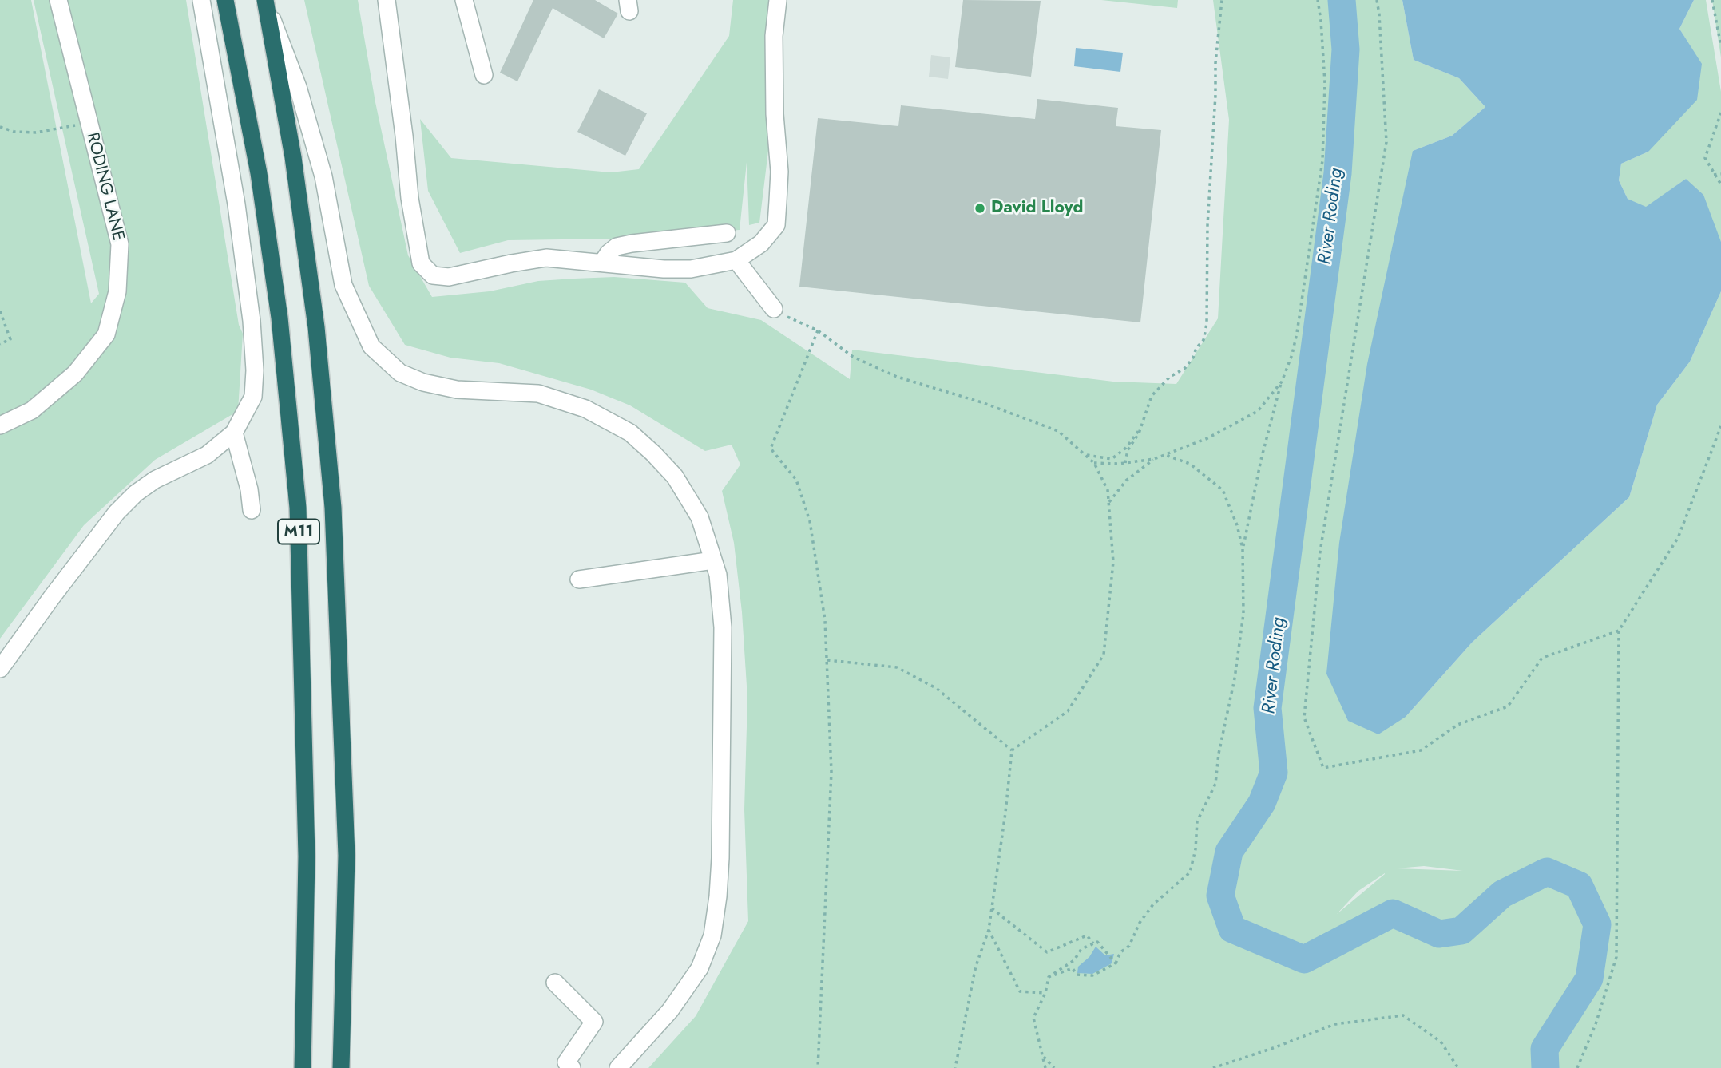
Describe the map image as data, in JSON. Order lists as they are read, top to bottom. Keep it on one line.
{"streets":{"highway":["M11"],"street":["RODING LANE"]},"water":["River Roding"],"places":["David Lloyd"]}
